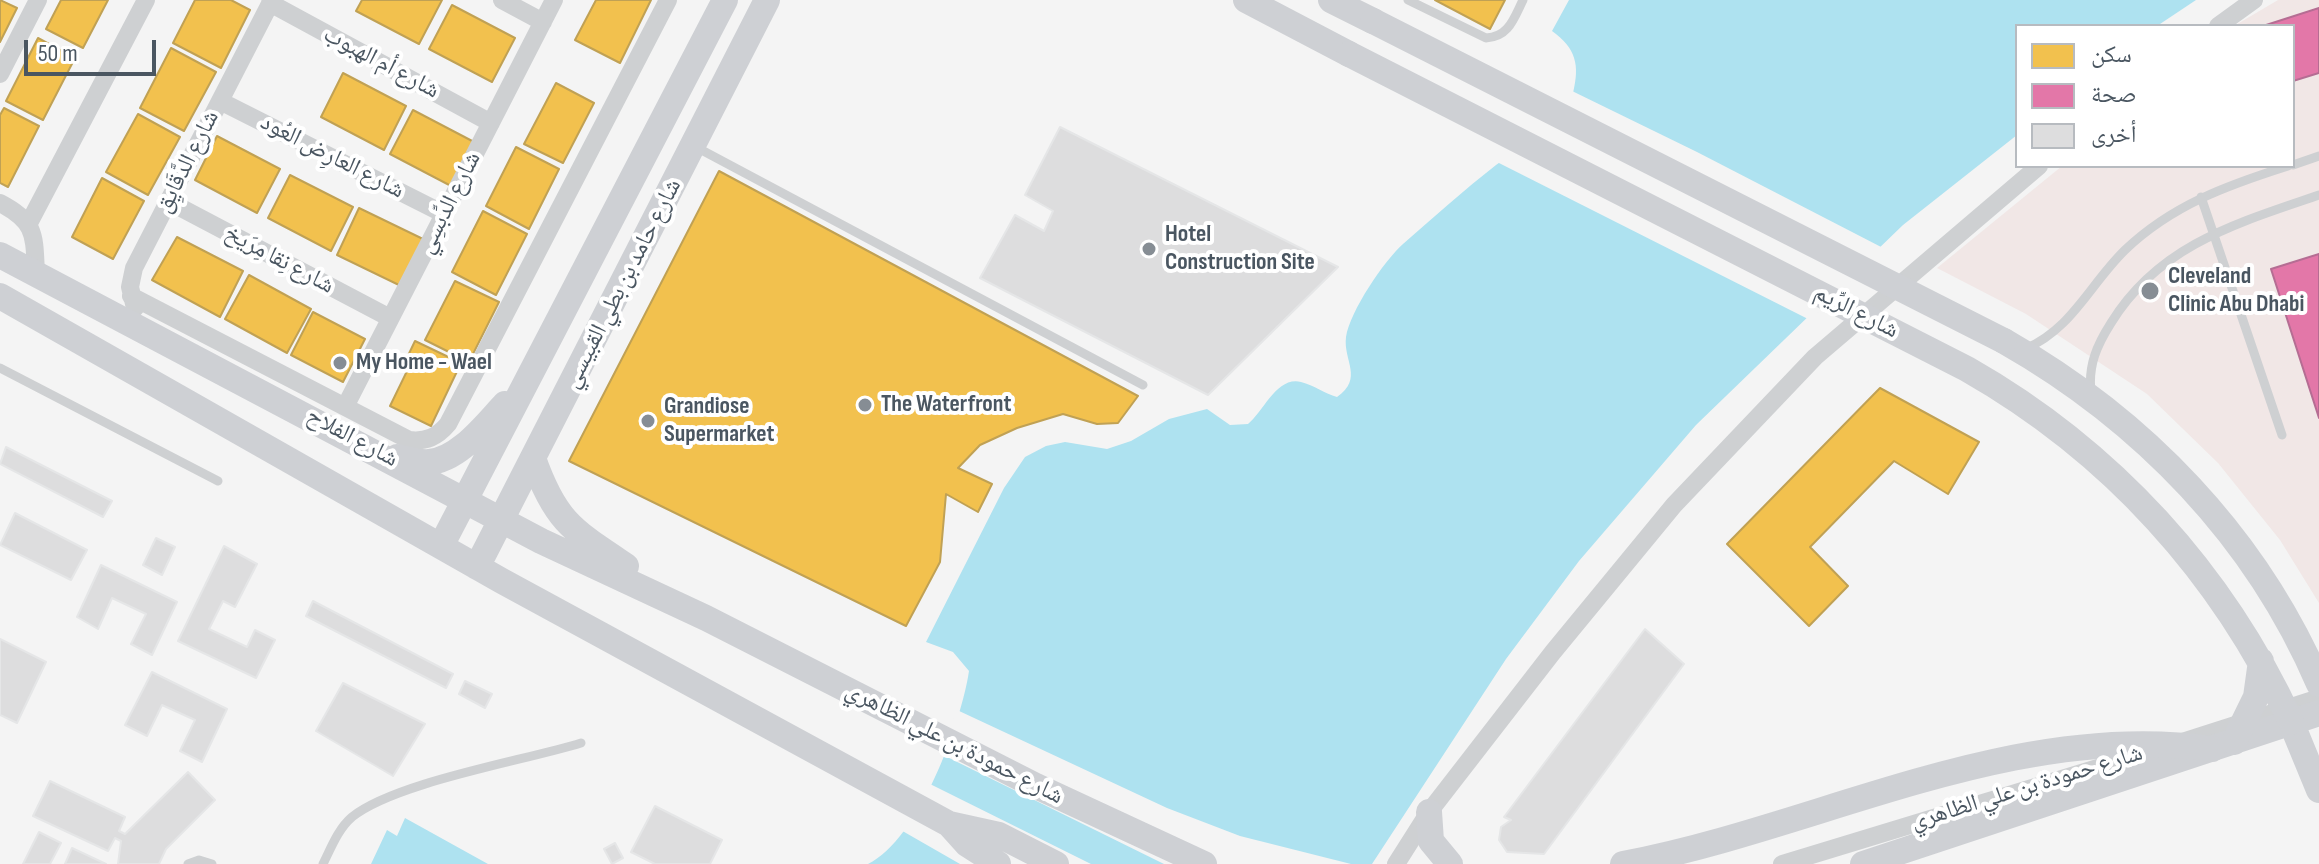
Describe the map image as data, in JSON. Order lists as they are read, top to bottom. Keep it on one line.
{"streets":{"main road":["شارع حامد بن بطي القبيسي","شارع الرِّيم","شارع الفلاح","شارع حمودة بن علي الظاهري"],"street":["شارع أم الهبوب","شارع العارِض العُود","شارع الدَّقَايِق","شارع الدِّبسِي","شارع نِقا مِرَيخ"]},"crossings":[["شارع أم الهبوب","شارع الدَّقَايِق"],["شارع أم الهبوب","شارع الدِّبسِي"],["شارع العارِض العُود","شارع الدَّقَايِق"],["شارع العارِض العُود","شارع الدِّبسِي"],["شارع الدَّقَايِق","شارع نِقا مِرَيخ"],["شارع الدِّبسِي","شارع نِقا مِرَيخ"],["شارع حامد بن بطي القبيسي","شارع الفلاح"],["شارع الرِّيم","شارع حمودة بن علي الظاهري"],["شارع الفلاح","شارع حمودة بن علي الظاهري"]],"places":["Hotel Construction Site","Cleveland Clinic Abu Dhabi","My Home - Wael","The Waterfront","Grandiose Supermarket"],"legend":["سكن","صحة","أخرى"],"scale_bar":"50 m"}
